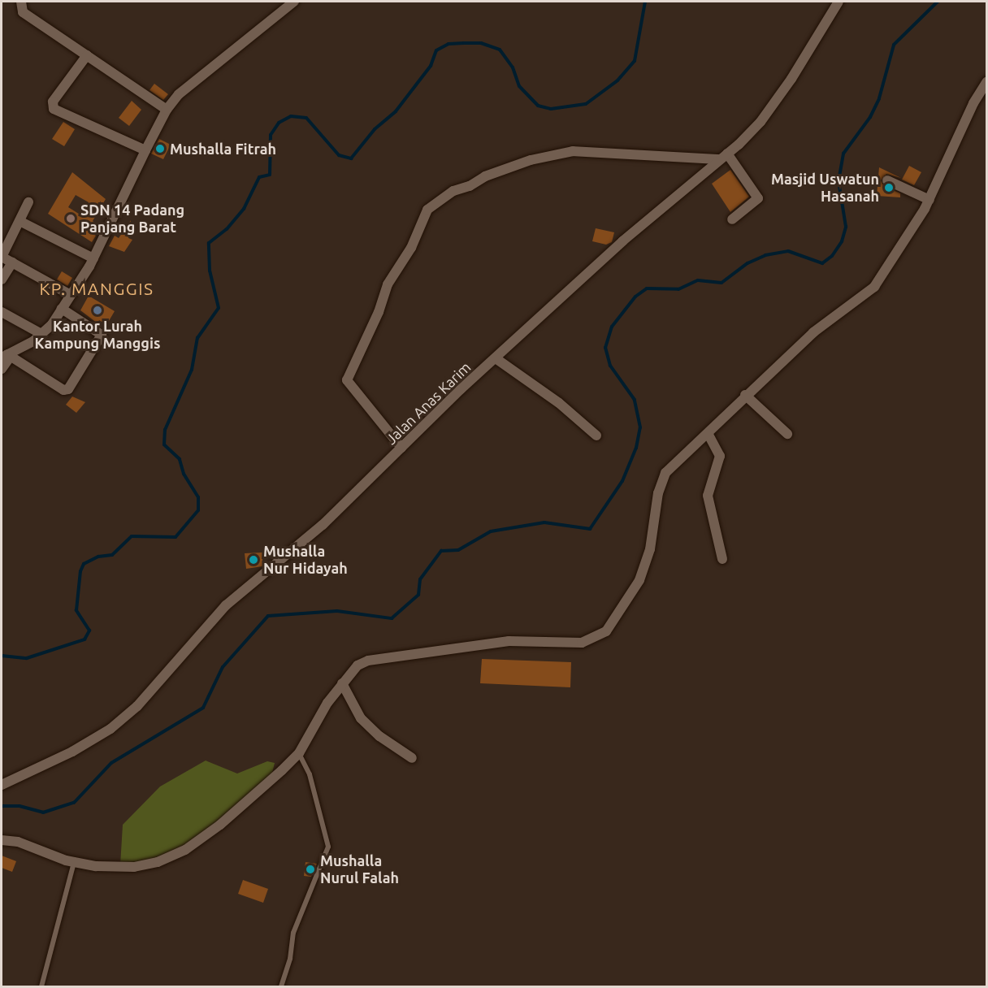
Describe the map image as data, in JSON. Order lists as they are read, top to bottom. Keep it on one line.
{"streets":{"street":["Jalan Anas Karim"]},"districts":["KP. MANGGIS"],"places":["Mushalla Fitrah","Masjid Uswatun Hasanah","SDN 14 Padang Panjang Barat","Kantor Lurah Kampung Manggis","Mushalla Nur Hidayah","Mushalla Nurul Falah"]}
